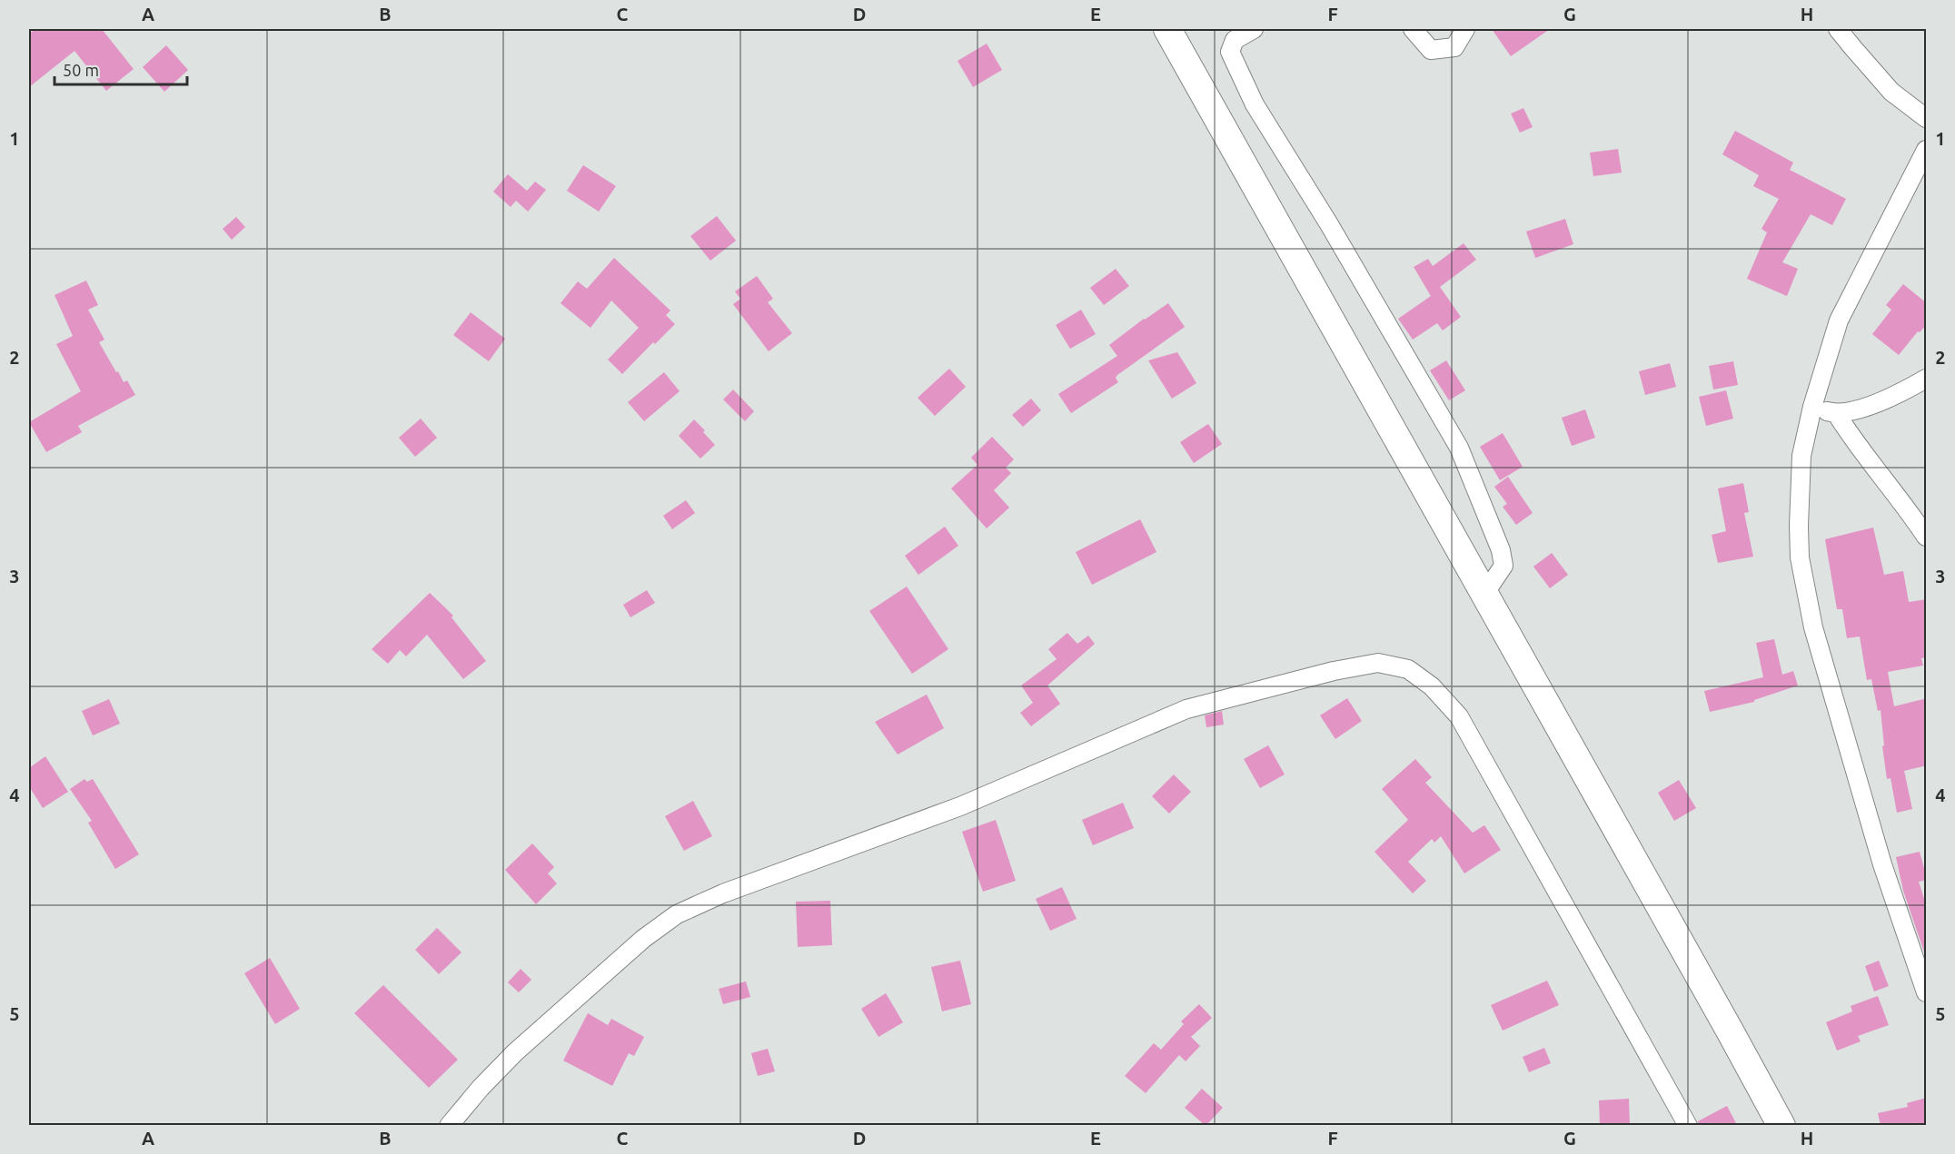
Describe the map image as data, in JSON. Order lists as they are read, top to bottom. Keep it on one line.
{"scale_bar":"50 m","grid":{"columns":["A","B","C","D","E","F","G","H"],"rows":["1","2","3","4","5"]}}
